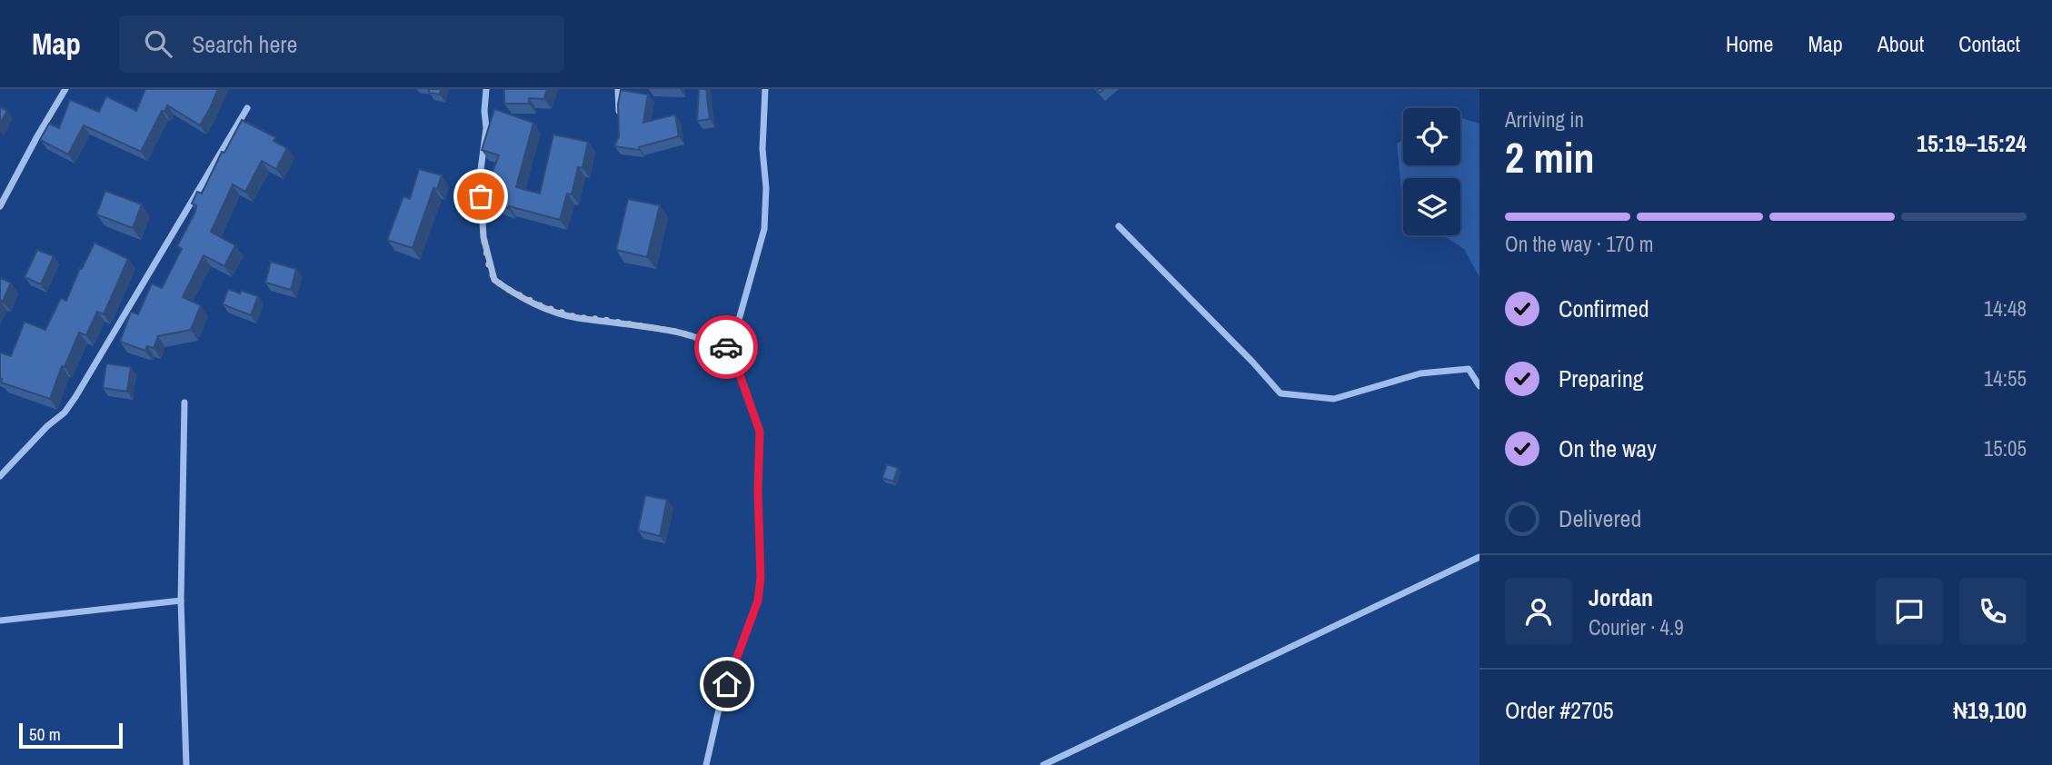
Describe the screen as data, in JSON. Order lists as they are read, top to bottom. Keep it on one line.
{"scale_bar":"50 m","page":{"header":"Map","search":"Search here","nav":["Home","Map","About","Contact"],"heading":["2 min","Arriving in","15:19–15:24"],"panel":["Jordan","Courier · 4.9","Order #2705","₦19,100"],"bar":"On the way · 170 m","list":[["Confirmed","14:48"],["Preparing","14:55"],["On the way","15:05"],"Delivered"],"scale":"50 m"}}
